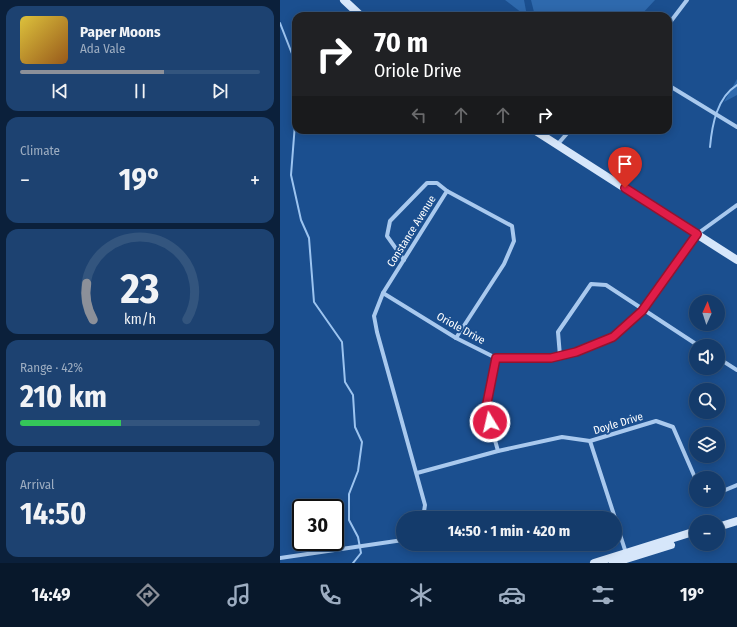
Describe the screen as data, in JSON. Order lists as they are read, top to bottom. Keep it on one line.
{"streets":{"street":["Constance Avenue","Oriole Drive","Doyle Drive"]},"crossings":[["Constance Avenue","Oriole Drive"],["Constance Avenue","Doyle Drive"]],"north":"top","page":{"turn":["70 m","Oriole Drive"],"song":["Paper Moons","Ada Vale"],"tile":["Climate",["Range · 42%","210 km"],["Arrival","14:50"]],"heat":["−","19°","+"],"map_buttons":["+","−"],"limit":"30","trip":"14:50 · 1 min · 420 m","tabs":["14:49","19°"],"gauge":["23","km/h"]}}
